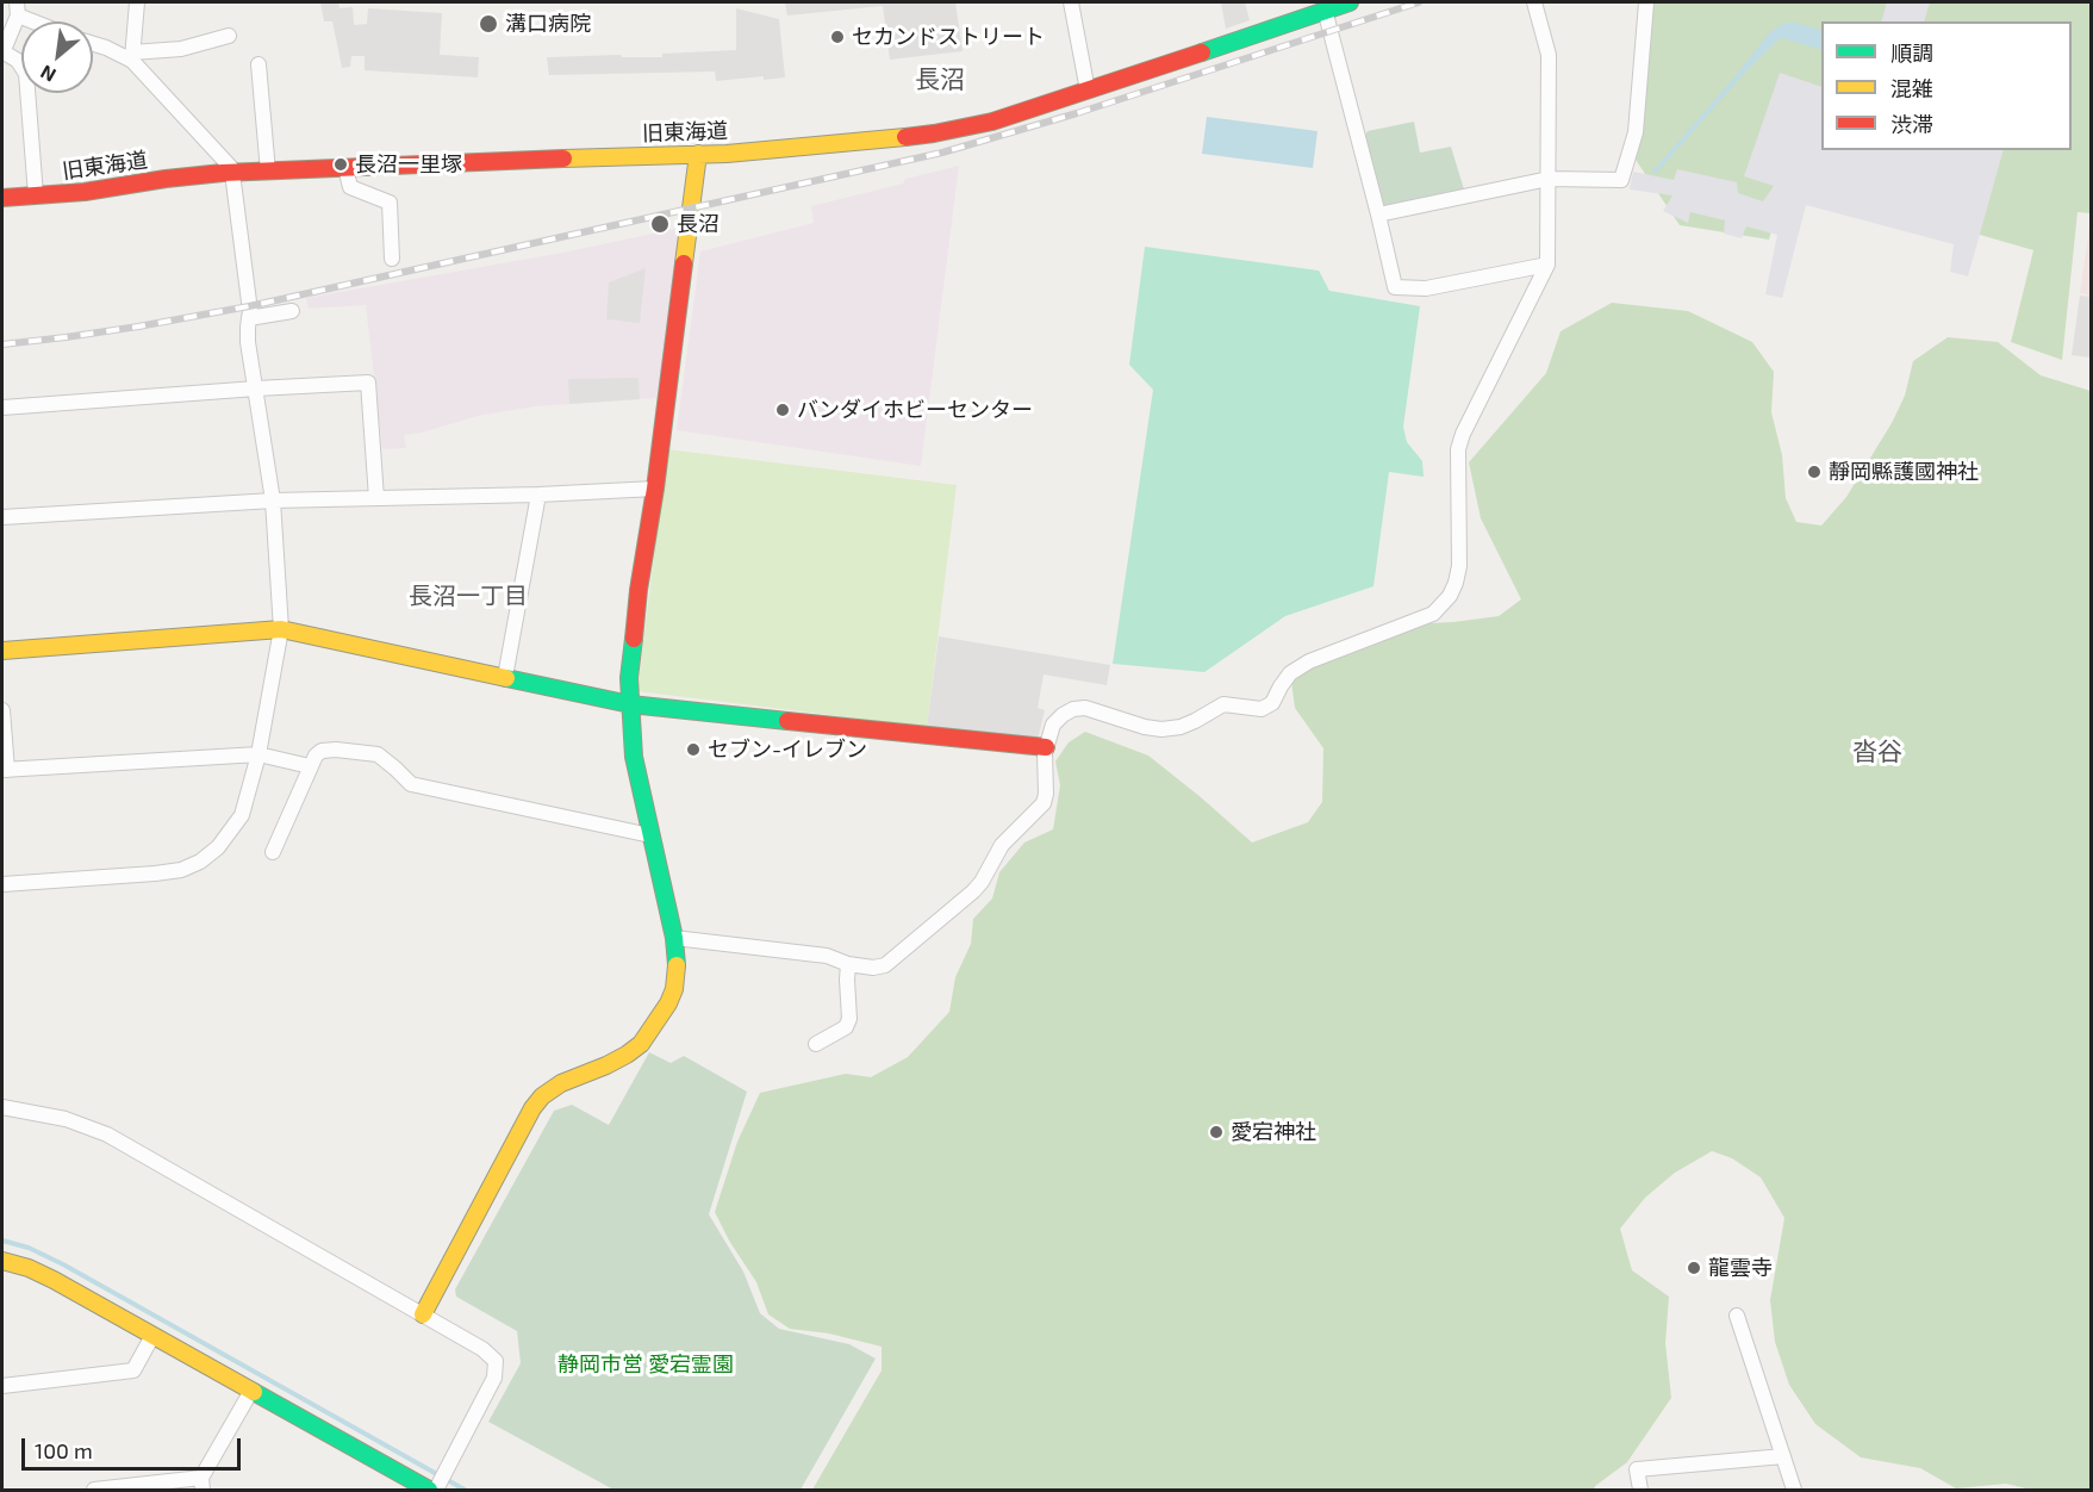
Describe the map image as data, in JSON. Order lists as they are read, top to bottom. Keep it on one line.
{"streets":{"street":["旧東海道"]},"districts":["長沼","長沼一丁目","沓谷"],"parks":["静岡市営 愛宕霊園"],"places":["溝口病院","セカンドストリート","長沼一里塚","長沼","バンダイホビーセンター","靜岡縣護國神社","セブン-イレブン","愛宕神社","龍雲寺"],"legend":["順調","混雑","渋滞"],"scale_bar":"100 m","north":"bottom left"}
